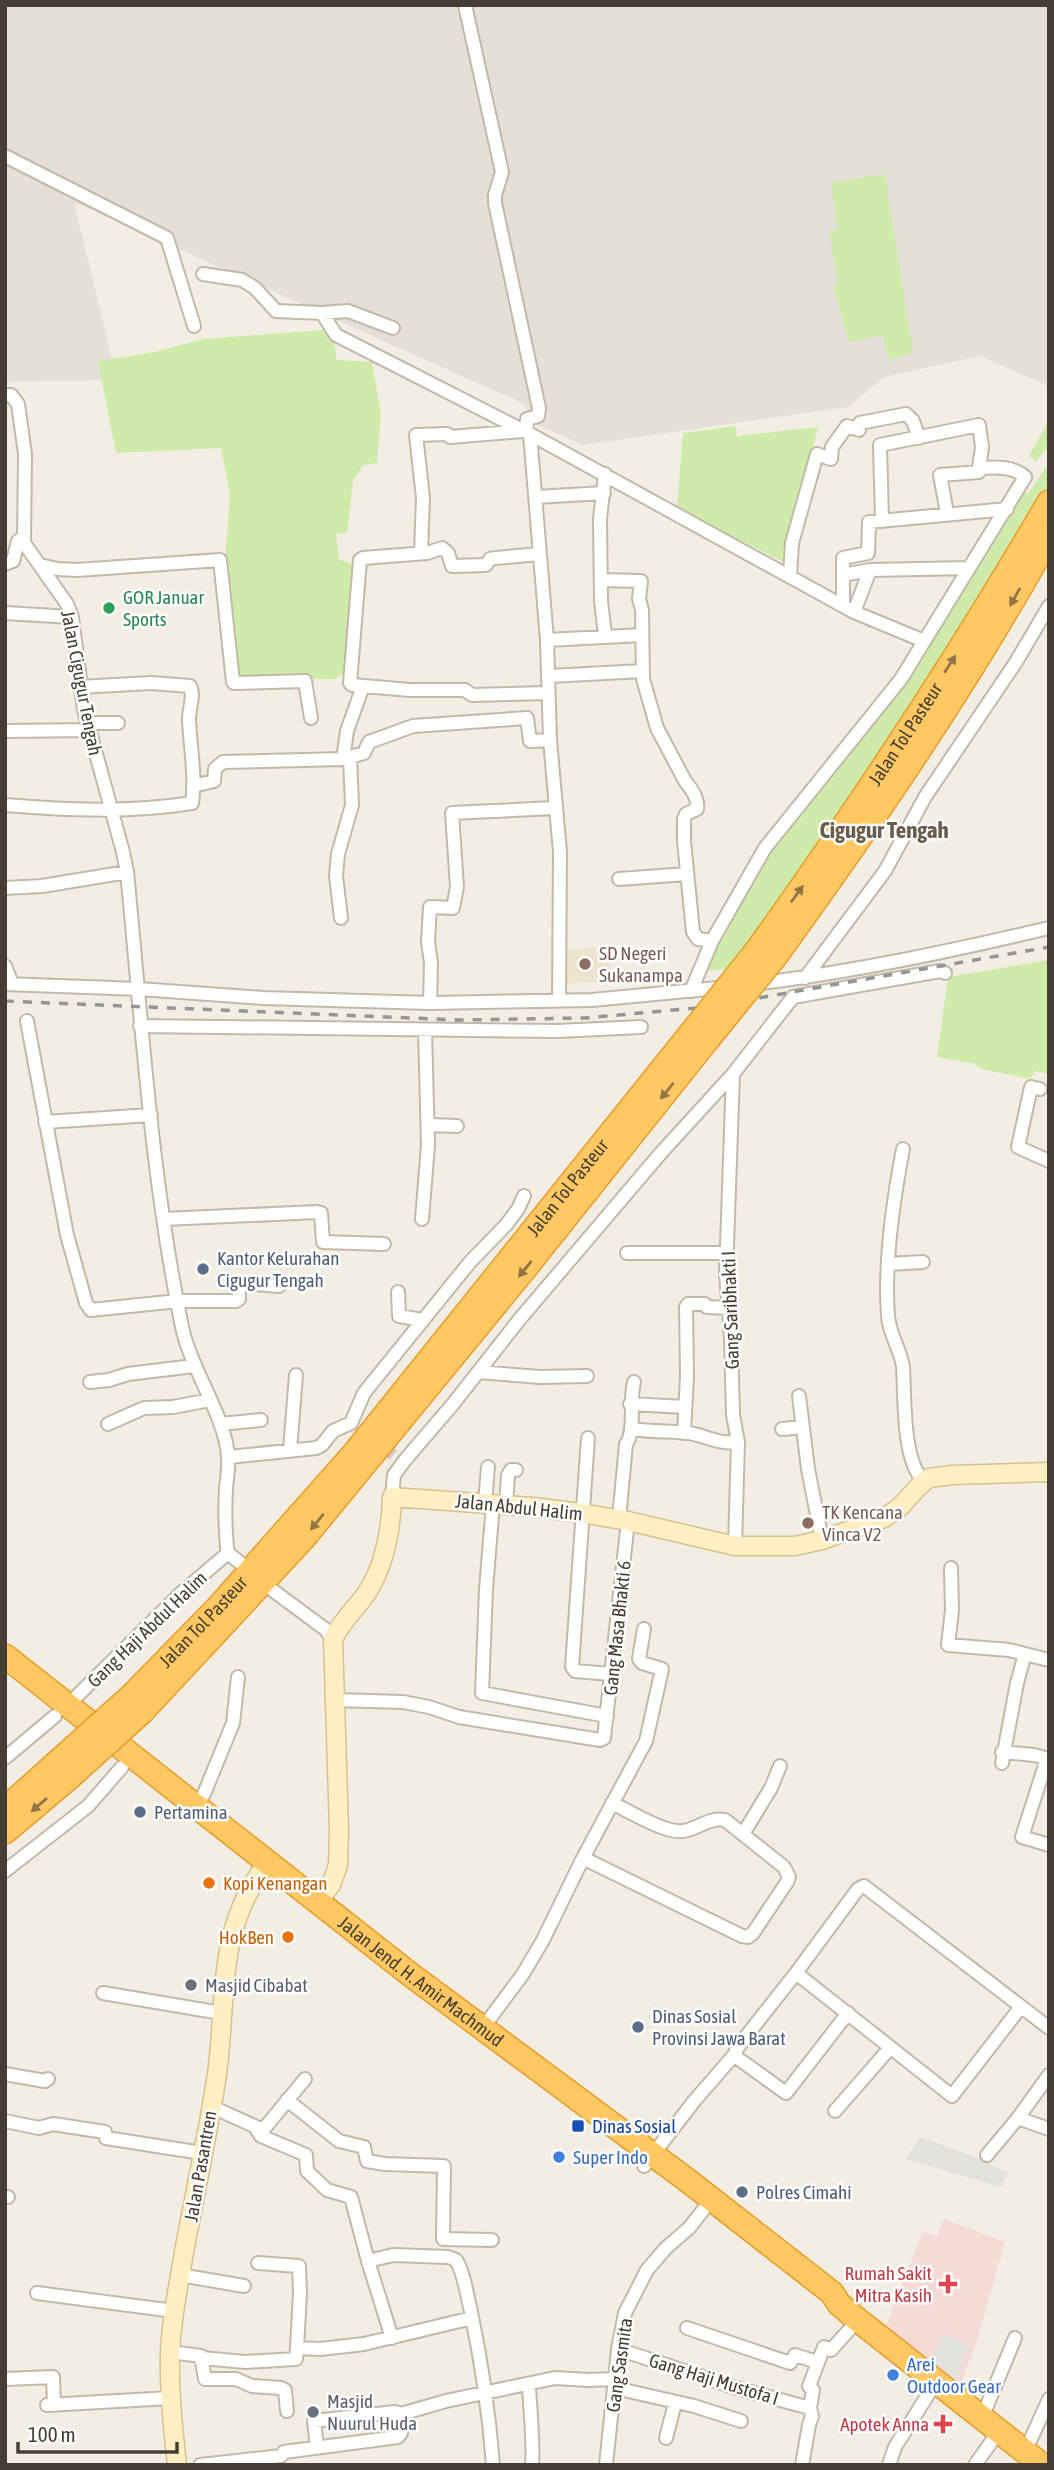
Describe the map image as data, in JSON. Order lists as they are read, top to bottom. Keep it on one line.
{"streets":{"highway":["Jalan Tol Pasteur","Jalan Jend. H. Amir Machmud"],"street":["Jalan Cigugur Tengah","Gang Saribhakti I","Jalan Abdul Halim","Gang Masa Bhakti 6","Gang Haji Abdul Halim","Jalan Pasantren","Gang Sasmita","Gang Haji Mustofa I"]},"crossings":[["Jalan Cigugur Tengah","Gang Haji Abdul Halim"],["Gang Saribhakti I","Jalan Abdul Halim"],["Jalan Abdul Halim","Gang Masa Bhakti 6"],["Gang Haji Abdul Halim","Jalan Jend. H. Amir Machmud"],["Jalan Jend. H. Amir Machmud","Jalan Pasantren"],["Jalan Jend. H. Amir Machmud","Gang Sasmita"],["Gang Sasmita","Gang Haji Mustofa I"]],"districts":["Cigugur Tengah"],"places":{"other":["GOR Januar Sports","SD Negeri Sukanampa","Kantor Kelurahan Cigugur Tengah","TK Kencana Vinca V2","Pertamina","Kopi Kenangan","HokBen","Masjid Cibabat","Dinas Sosial Provinsi Jawa Barat","Super Indo","Polres Cimahi","Arei Outdoor Gear","Masjid Nuurul Huda"],"transit":["Dinas Sosial"],"health":["Rumah Sakit Mitra Kasih","Apotek Anna"]},"scale_bar":"100 m"}
